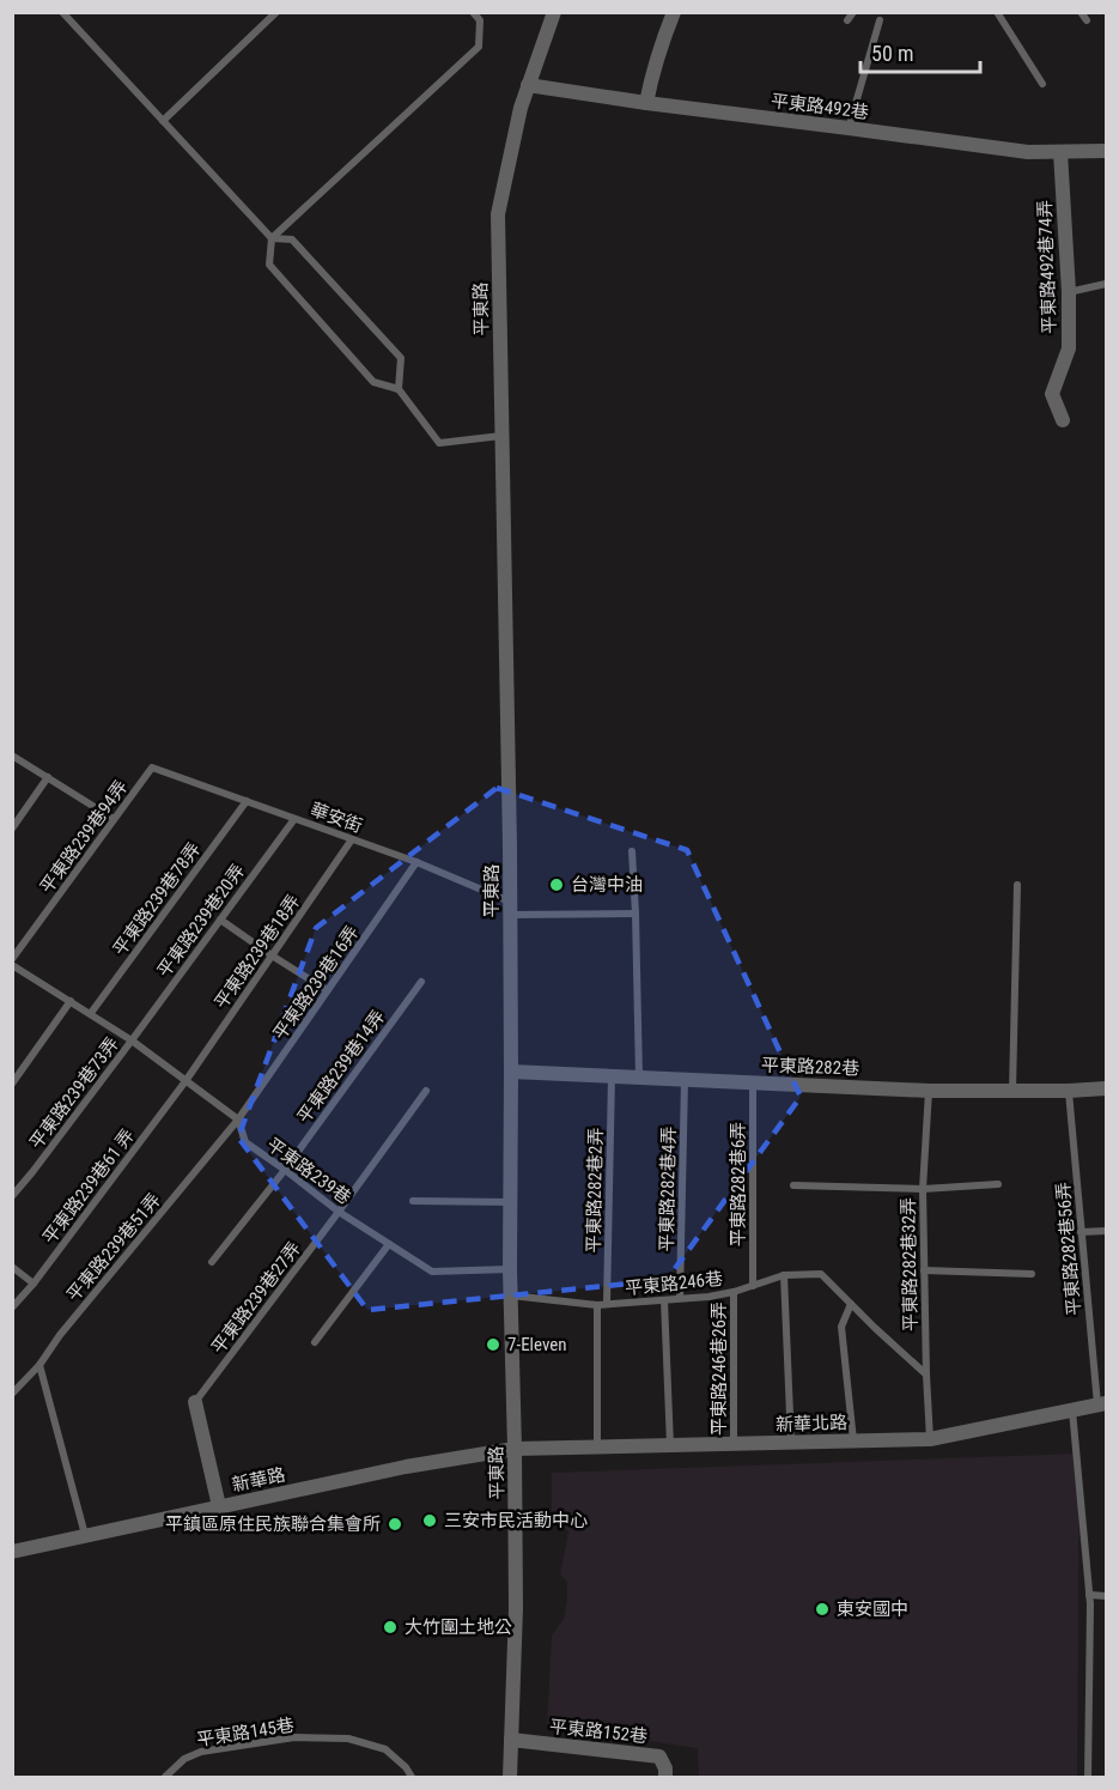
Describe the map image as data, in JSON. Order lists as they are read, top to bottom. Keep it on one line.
{"streets":{"street":["平東路492巷","平東路492巷74弄","平東路","平東路282巷","新華北路","新華路","平東路152巷"],"lane":["華安街","平東路239巷94弄","平東路239巷78弄","平東路239巷20弄","平東路239巷18弄","平東路239巷16弄","平東路239巷14弄","平東路239巷73弄","平東路239巷","平東路282巷6弄","平東路239巷61 弄","平東路282巷4弄","平東路282巷2弄","平東路239巷51弄","平東路282巷56弄","平東路282巷32弄","平東路246巷","平東路239巷27弄","平東路246巷26弄","平東路145巷"]},"crossings":[["平東路492巷","平東路492巷74弄"],["平東路492巷","平東路"],["平東路","華安街"],["平東路","平東路282巷"],["平東路","平東路239巷"],["平東路","平東路246巷"],["平東路","新華北路"],["平東路","新華路"],["平東路","平東路152巷"],["華安街","平東路239巷94弄"],["華安街","平東路239巷78弄"],["華安街","平東路239巷20弄"],["華安街","平東路239巷18弄"],["華安街","平東路239巷16弄"],["平東路239巷94弄","平東路239巷"],["平東路239巷78弄","平東路239巷"],["平東路239巷20弄","平東路239巷73弄"],["平東路239巷20弄","平東路239巷"],["平東路239巷18弄","平東路239巷"],["平東路239巷18弄","平東路239巷61 弄"],["平東路239巷16弄","平東路239巷"],["平東路239巷16弄","平東路239巷51弄"],["平東路239巷14弄","平東路239巷"],["平東路282巷","平東路282巷6弄"],["平東路282巷","平東路282巷4弄"],["平東路282巷","平東路282巷2弄"],["平東路282巷","平東路282巷56弄"],["平東路282巷","平東路282巷32弄"],["平東路239巷73弄","平東路239巷"],["平東路239巷","平東路239巷61 弄"],["平東路239巷","平東路239巷51弄"],["平東路239巷","平東路239巷27弄"],["平東路282巷6弄","平東路246巷"],["平東路282巷4弄","平東路246巷"],["平東路282巷2弄","平東路246巷"],["平東路282巷56弄","新華北路"],["平東路282巷32弄","平東路246巷"],["平東路282巷32弄","新華北路"],["平東路246巷","平東路246巷26弄"],["平東路246巷26弄","新華北路"],["新華北路","新華路"]],"places":["台灣中油","7-Eleven","三安市民活動中心","平鎮區原住民族聯合集會所","東安國中","大竹圍土地公"],"scale_bar":"50 m"}
